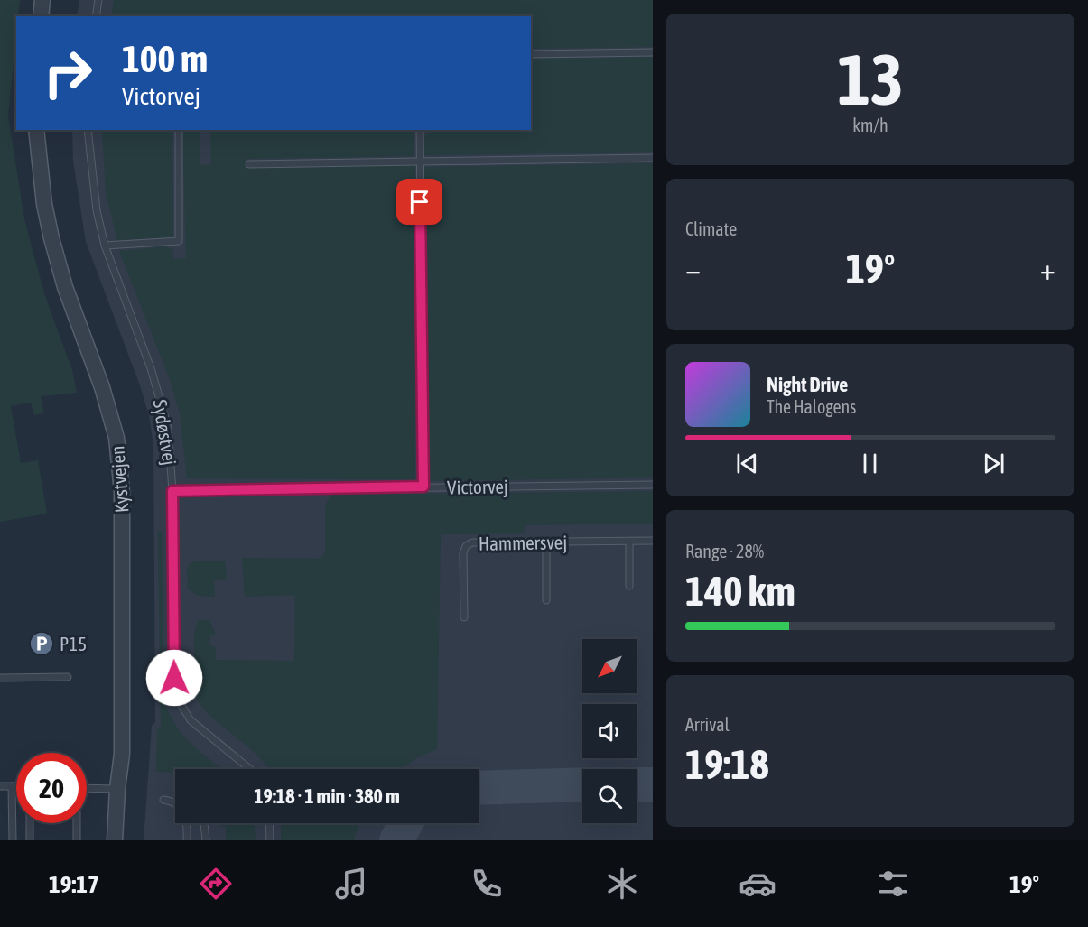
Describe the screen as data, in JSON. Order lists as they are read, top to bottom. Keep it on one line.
{"streets":{"street":["Kystvejen"],"lane":["Sydøstvej","Victorvej","Hammersvej"]},"crossings":[["Sydøstvej","Victorvej"]],"places":{"parking":["P15"]},"north":"bottom left","page":{"tile":[["13","km/h"],"Climate",["Range · 28%","140 km"],["Arrival","19:18"]],"turn":["100 m","Victorvej"],"heat":["−","19°","+"],"song":["Night Drive","The Halogens"],"limit":"20","trip":"19:18 · 1 min · 380 m","tabs":["19:17","19°"]}}
